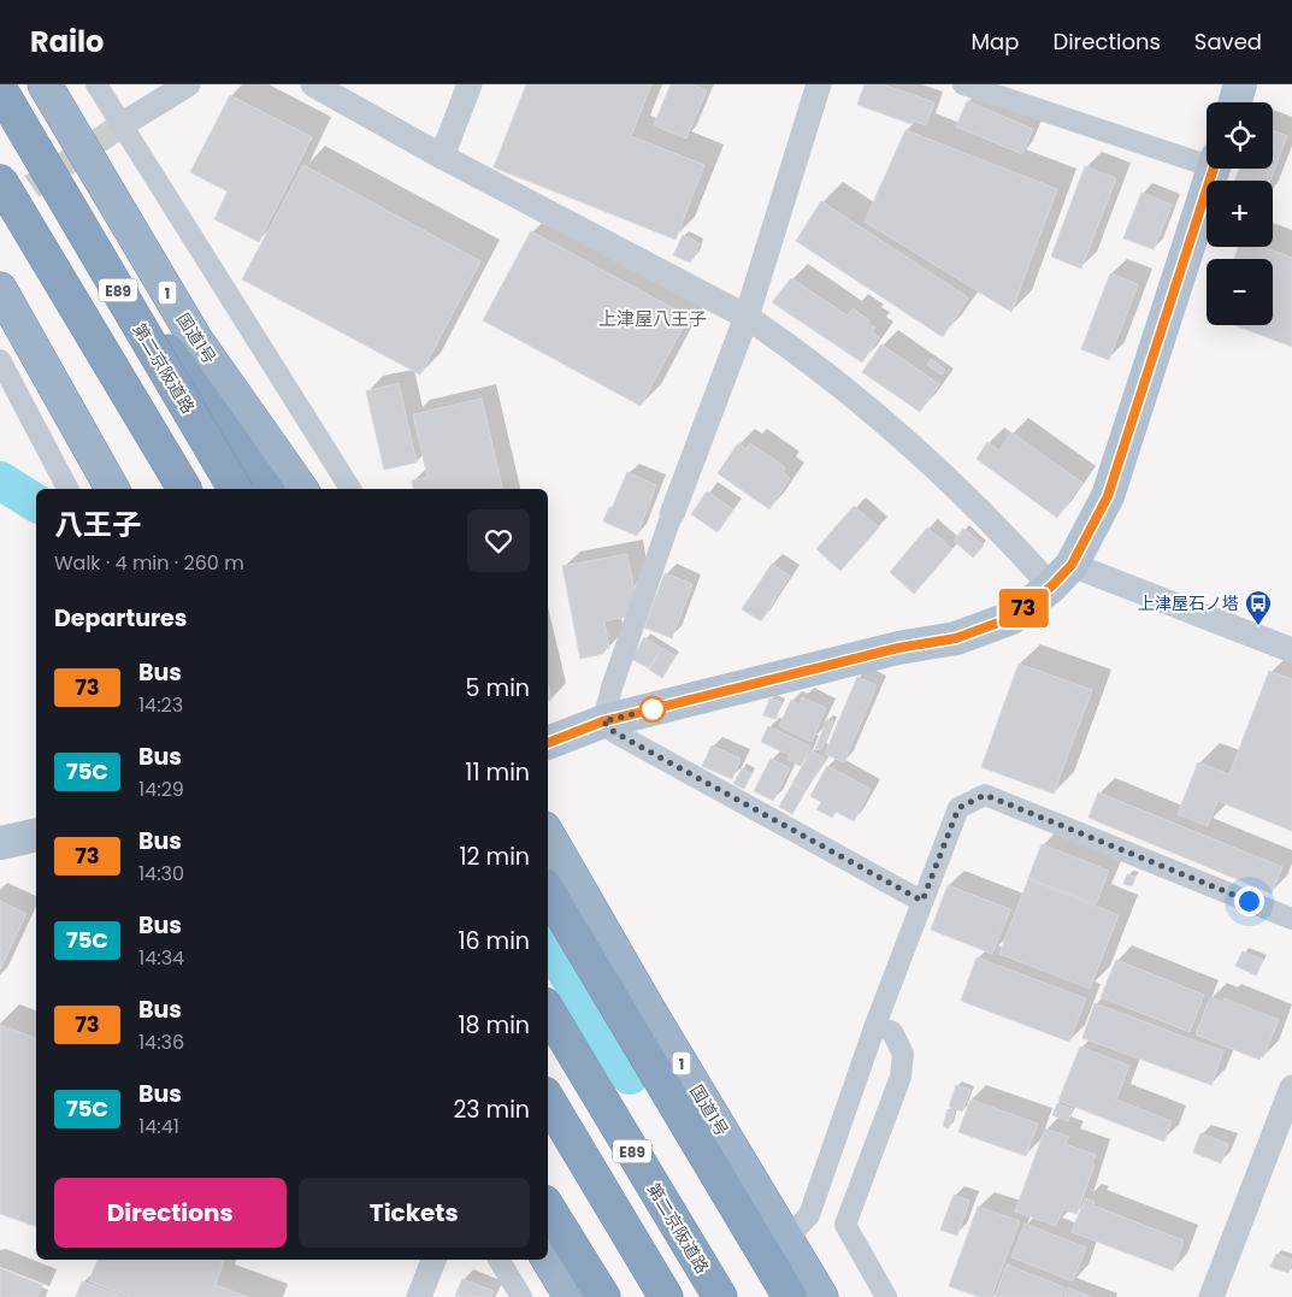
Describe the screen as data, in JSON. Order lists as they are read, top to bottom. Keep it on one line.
{"streets":{"highway":["E89","1","国道1号","第二京阪道路"]},"districts":["上津屋八王子"],"places":{"bus stop":["上津屋石ノ塔"]},"lines":["bus line 73"],"page":{"header":"Railo","nav":["Map","Directions","Saved"],"on_map":"73","map_buttons":["+","−"],"heading":[["八王子","Walk · 4 min · 260 m"],"Departures"],"list":[{"mark":"73","name":"Bus","note":"14:23","value":"5 min"},{"mark":"75C","name":"Bus","note":"14:29","value":"11 min"},{"mark":"73","name":"Bus","note":"14:30","value":"12 min"},{"mark":"75C","name":"Bus","note":"14:34","value":"16 min"},{"mark":"73","name":"Bus","note":"14:36","value":"18 min"},{"mark":"75C","name":"Bus","note":"14:41","value":"23 min"}],"buttons":["Directions","Tickets"]}}
